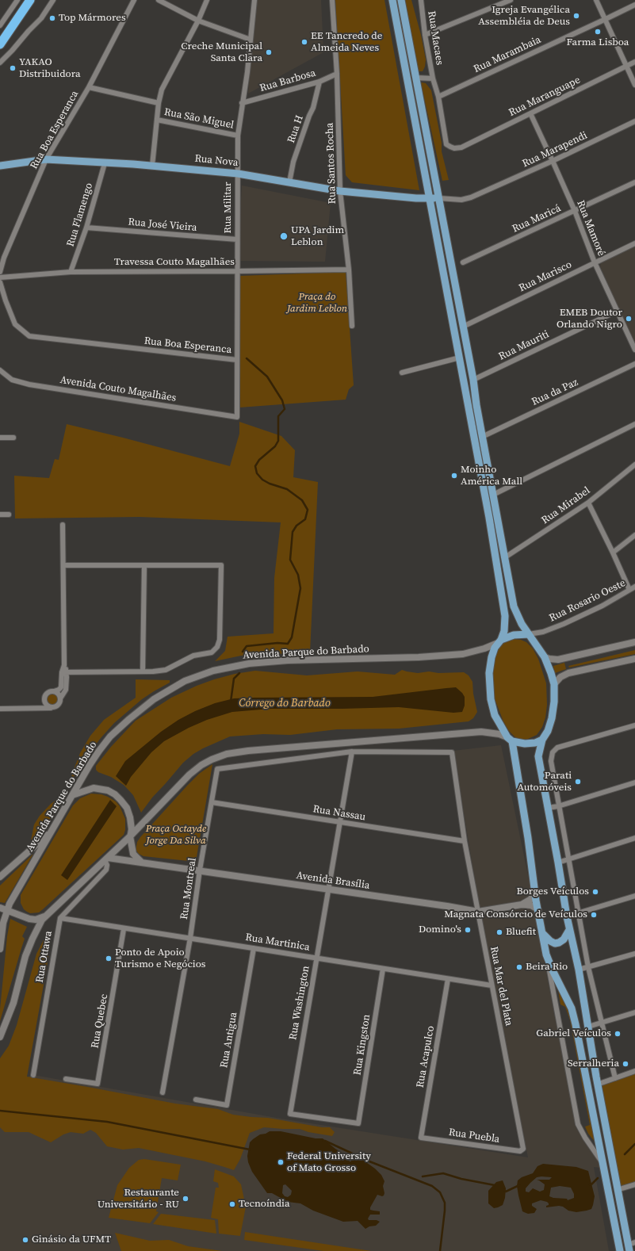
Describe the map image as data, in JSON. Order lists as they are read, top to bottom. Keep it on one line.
{"streets":{"main road":["Rua Nova","Avenida Parque do Barbado","Avenida Brasília"],"street":["Rua Macaes","Rua Marambaia","Rua Barbosa","Rua Maranguape","Rua São Miguel","Rua H","Rua Boa Esperanca","Rua Marapendi","Rua Santos Rocha","Rua Militar","Rua Flamengo","Rua Maricá","Rua José Vieira","Rua Mamoré","Travessa Couto Magalhães","Rua Marisco","Rua Mauriti","Avenida Couto Magalhães","Rua da Paz","Rua Mirabel","Rua Rosario Oeste","Rua Nassau","Rua Montreal","Rua Martinica","Rua Ottawa","Rua Mar del Plata","Rua Washington","Rua Quebec","Rua Antigua","Rua Kingston","Rua Acapulco","Rua Puebla"]},"crossings":[["Rua Macaes","Rua Marambaia"],["Rua Macaes","Rua Maranguape"],["Rua Barbosa","Rua H"],["Rua Barbosa","Rua Santos Rocha"],["Rua Barbosa","Rua Militar"],["Rua Maranguape","Rua Mamoré"],["Rua São Miguel","Rua Boa Esperanca"],["Rua São Miguel","Rua Militar"],["Rua H","Rua Nova"],["Rua Boa Esperanca","Rua Nova"],["Rua Boa Esperanca","Rua Militar"],["Rua Marapendi","Rua Nova"],["Rua Marapendi","Rua Mamoré"],["Rua Nova","Rua Santos Rocha"],["Rua Nova","Rua Militar"],["Rua Nova","Rua Flamengo"],["Rua Santos Rocha","Travessa Couto Magalhães"],["Rua Militar","Rua José Vieira"],["Rua Militar","Travessa Couto Magalhães"],["Rua Militar","Avenida Couto Magalhães"],["Rua Flamengo","Rua José Vieira"],["Rua Flamengo","Travessa Couto Magalhães"],["Rua Maricá","Rua Mamoré"],["Rua Mamoré","Rua Marisco"],["Rua Mamoré","Rua Mauriti"],["Rua Rosario Oeste","Avenida Parque do Barbado"],["Rua Nassau","Rua Montreal"],["Rua Nassau","Rua Mar del Plata"],["Rua Nassau","Rua Washington"],["Avenida Brasília","Rua Montreal"],["Avenida Brasília","Rua Ottawa"],["Avenida Brasília","Rua Mar del Plata"],["Avenida Brasília","Rua Washington"],["Rua Montreal","Rua Martinica"],["Rua Montreal","Rua Mar del Plata"],["Rua Montreal","Rua Washington"],["Rua Martinica","Rua Ottawa"],["Rua Martinica","Rua Mar del Plata"],["Rua Martinica","Rua Washington"],["Rua Martinica","Rua Quebec"],["Rua Martinica","Rua Antigua"],["Rua Martinica","Rua Kingston"],["Rua Martinica","Rua Acapulco"],["Rua Mar del Plata","Rua Puebla"],["Rua Washington","Rua Kingston"],["Rua Acapulco","Rua Puebla"]],"water":["Córrego do Barbado"],"parks":["Praça do Jardim Leblon","Praça Octayde Jorge Da Silva"],"places":["Igreja Evangélica Assembléia de Deus","Top Mármores","Farma Lisboa","EE Tancredo de Almeida Neves","Creche Municipal Santa Clara","YAKAO Distribuidora","UPA Jardim Leblon","EMEB Doutor Orlando Nigro","Moinho América Mall","Parati Automóveis","Borges Veículos","Magnata Consórcio de Veículos","Domino's","Bluefit","Ponto de Apoio Turismo e Negócios","Beira Rio","Gabriel Veículos","Serralheria","Federal University of Mato Grosso","Restaurante Universitário - RU","Tecnoíndia","Ginásio da UFMT"]}
